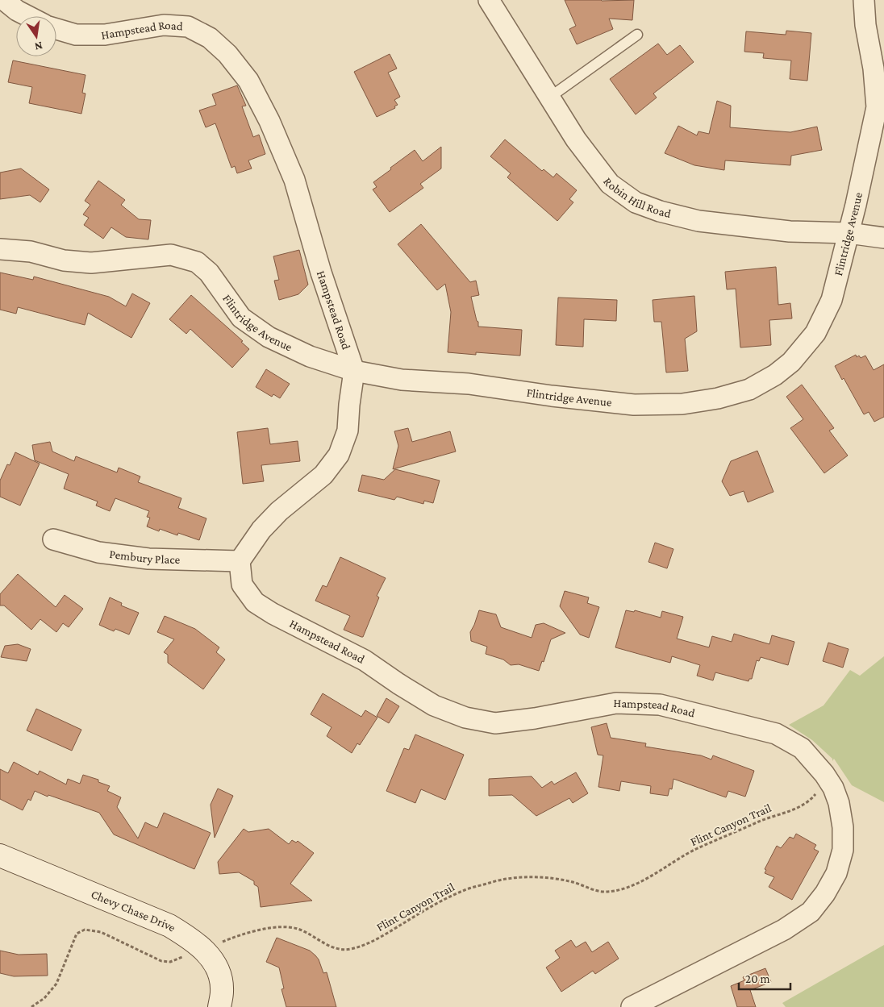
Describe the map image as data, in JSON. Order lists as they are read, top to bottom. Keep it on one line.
{"streets":{"main road":["Chevy Chase Drive"],"street":["Hampstead Road","Robin Hill Road","Flintridge Avenue","Pembury Place"],"path":["Flint Canyon Trail"]},"crossings":[["Hampstead Road","Flintridge Avenue"],["Hampstead Road","Pembury Place"],["Robin Hill Road","Flintridge Avenue"]],"scale_bar":"20 m","north":"bottom"}
